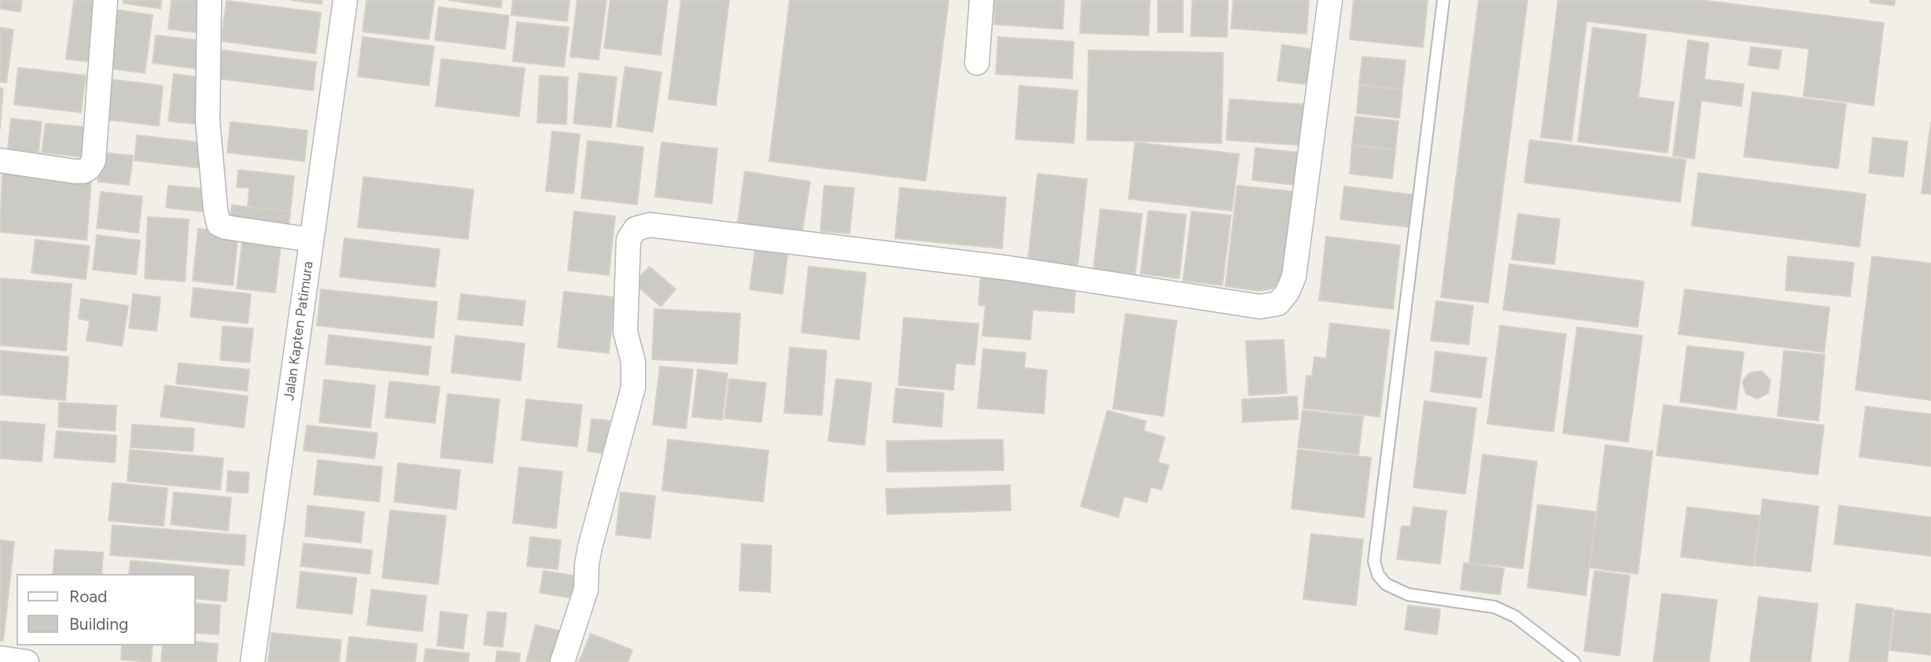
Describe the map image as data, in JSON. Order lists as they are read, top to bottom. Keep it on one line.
{"streets":{"street":["Jalan Kapten Patimura"]},"legend":["Road","Building"]}
